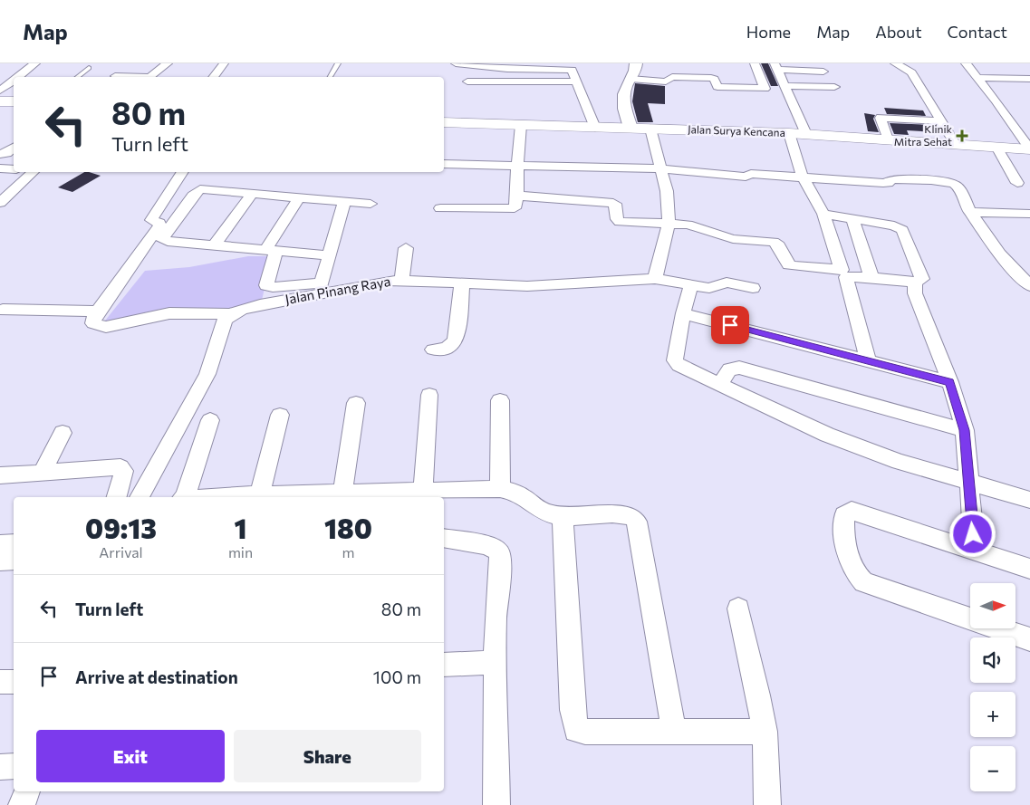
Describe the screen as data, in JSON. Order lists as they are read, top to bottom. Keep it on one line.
{"streets":{"main road":["Jalan Surya Kencana"],"street":["Jalan Pinang Raya"]},"places":{"health":["Klinik Mitra Sehat"]},"north":"right","page":{"header":"Map","nav":["Home","Map","About","Contact"],"turn":["80 m","Turn left"],"eta":["09:13","Arrival","1","min","180","m"],"list":[{"name":"Turn left","value":"80 m"},{"name":"Arrive at destination","value":"100 m"}],"map_buttons":["+","−"],"buttons":["Exit","Share"]}}
